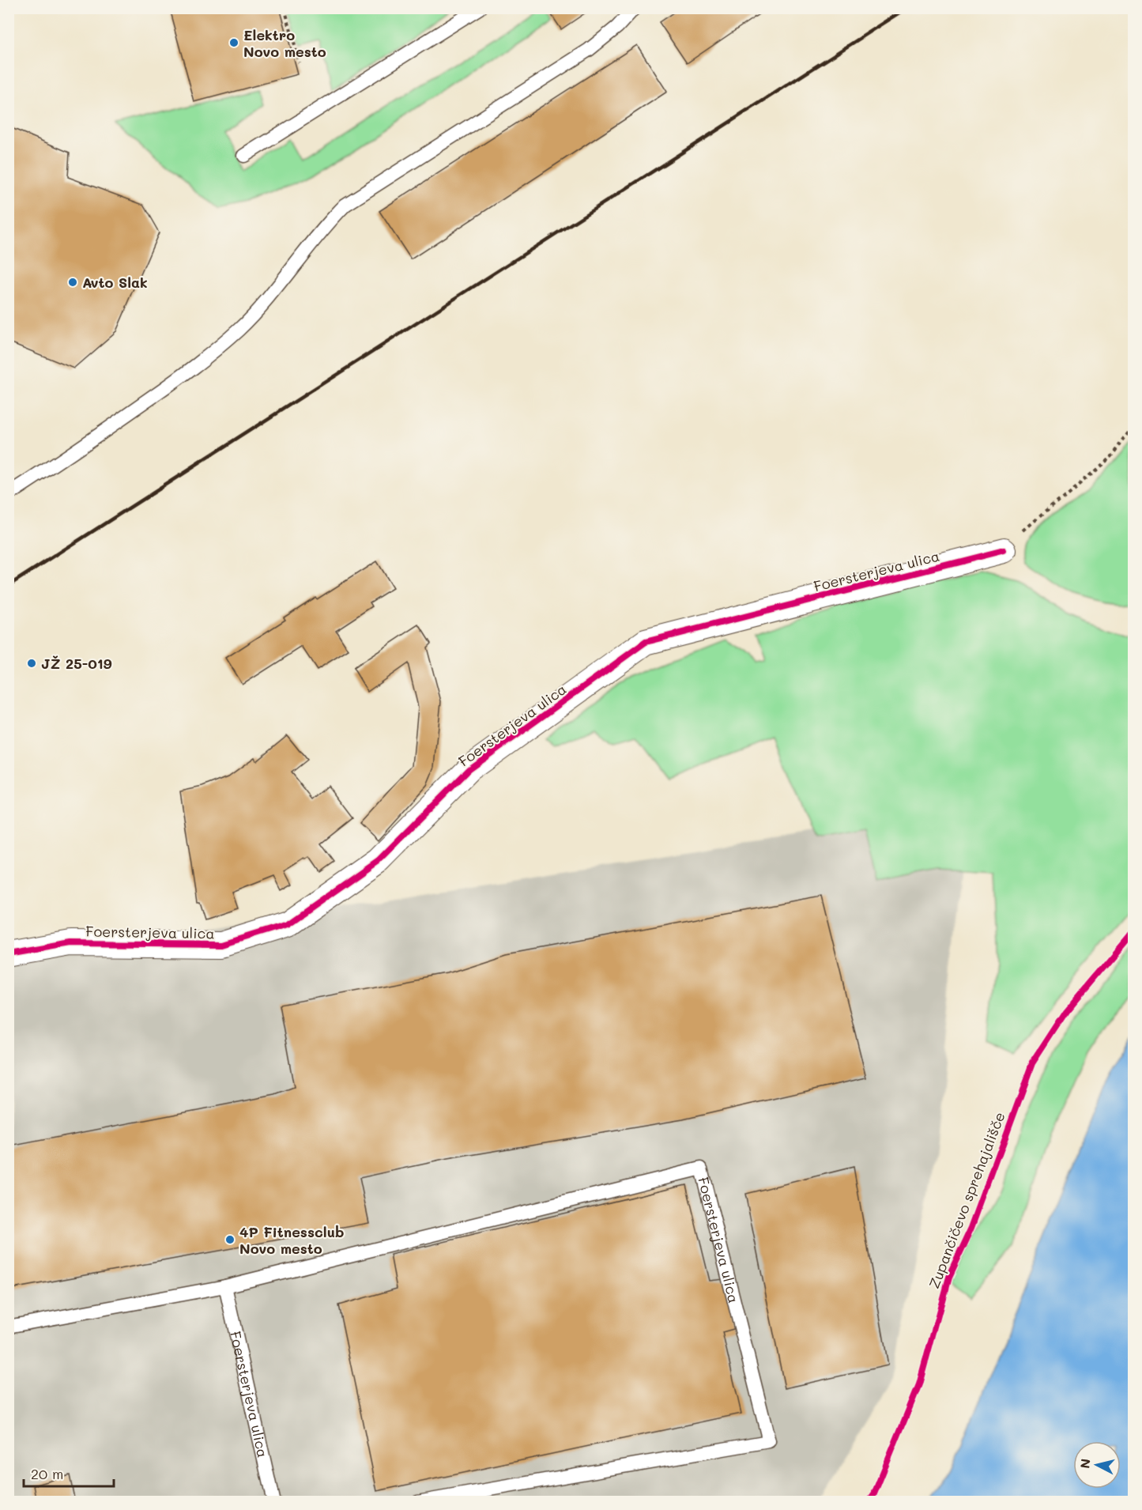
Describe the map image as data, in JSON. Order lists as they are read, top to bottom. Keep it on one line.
{"streets":{"street":["Foersterjeva ulica"],"cycle path":["Zupančičevo sprehajališče"]},"places":["Elektro Novo mesto","Avto Slak","JŽ 25-019","4P Fitnessclub Novo mesto"],"scale_bar":"20 m","north":"left"}
